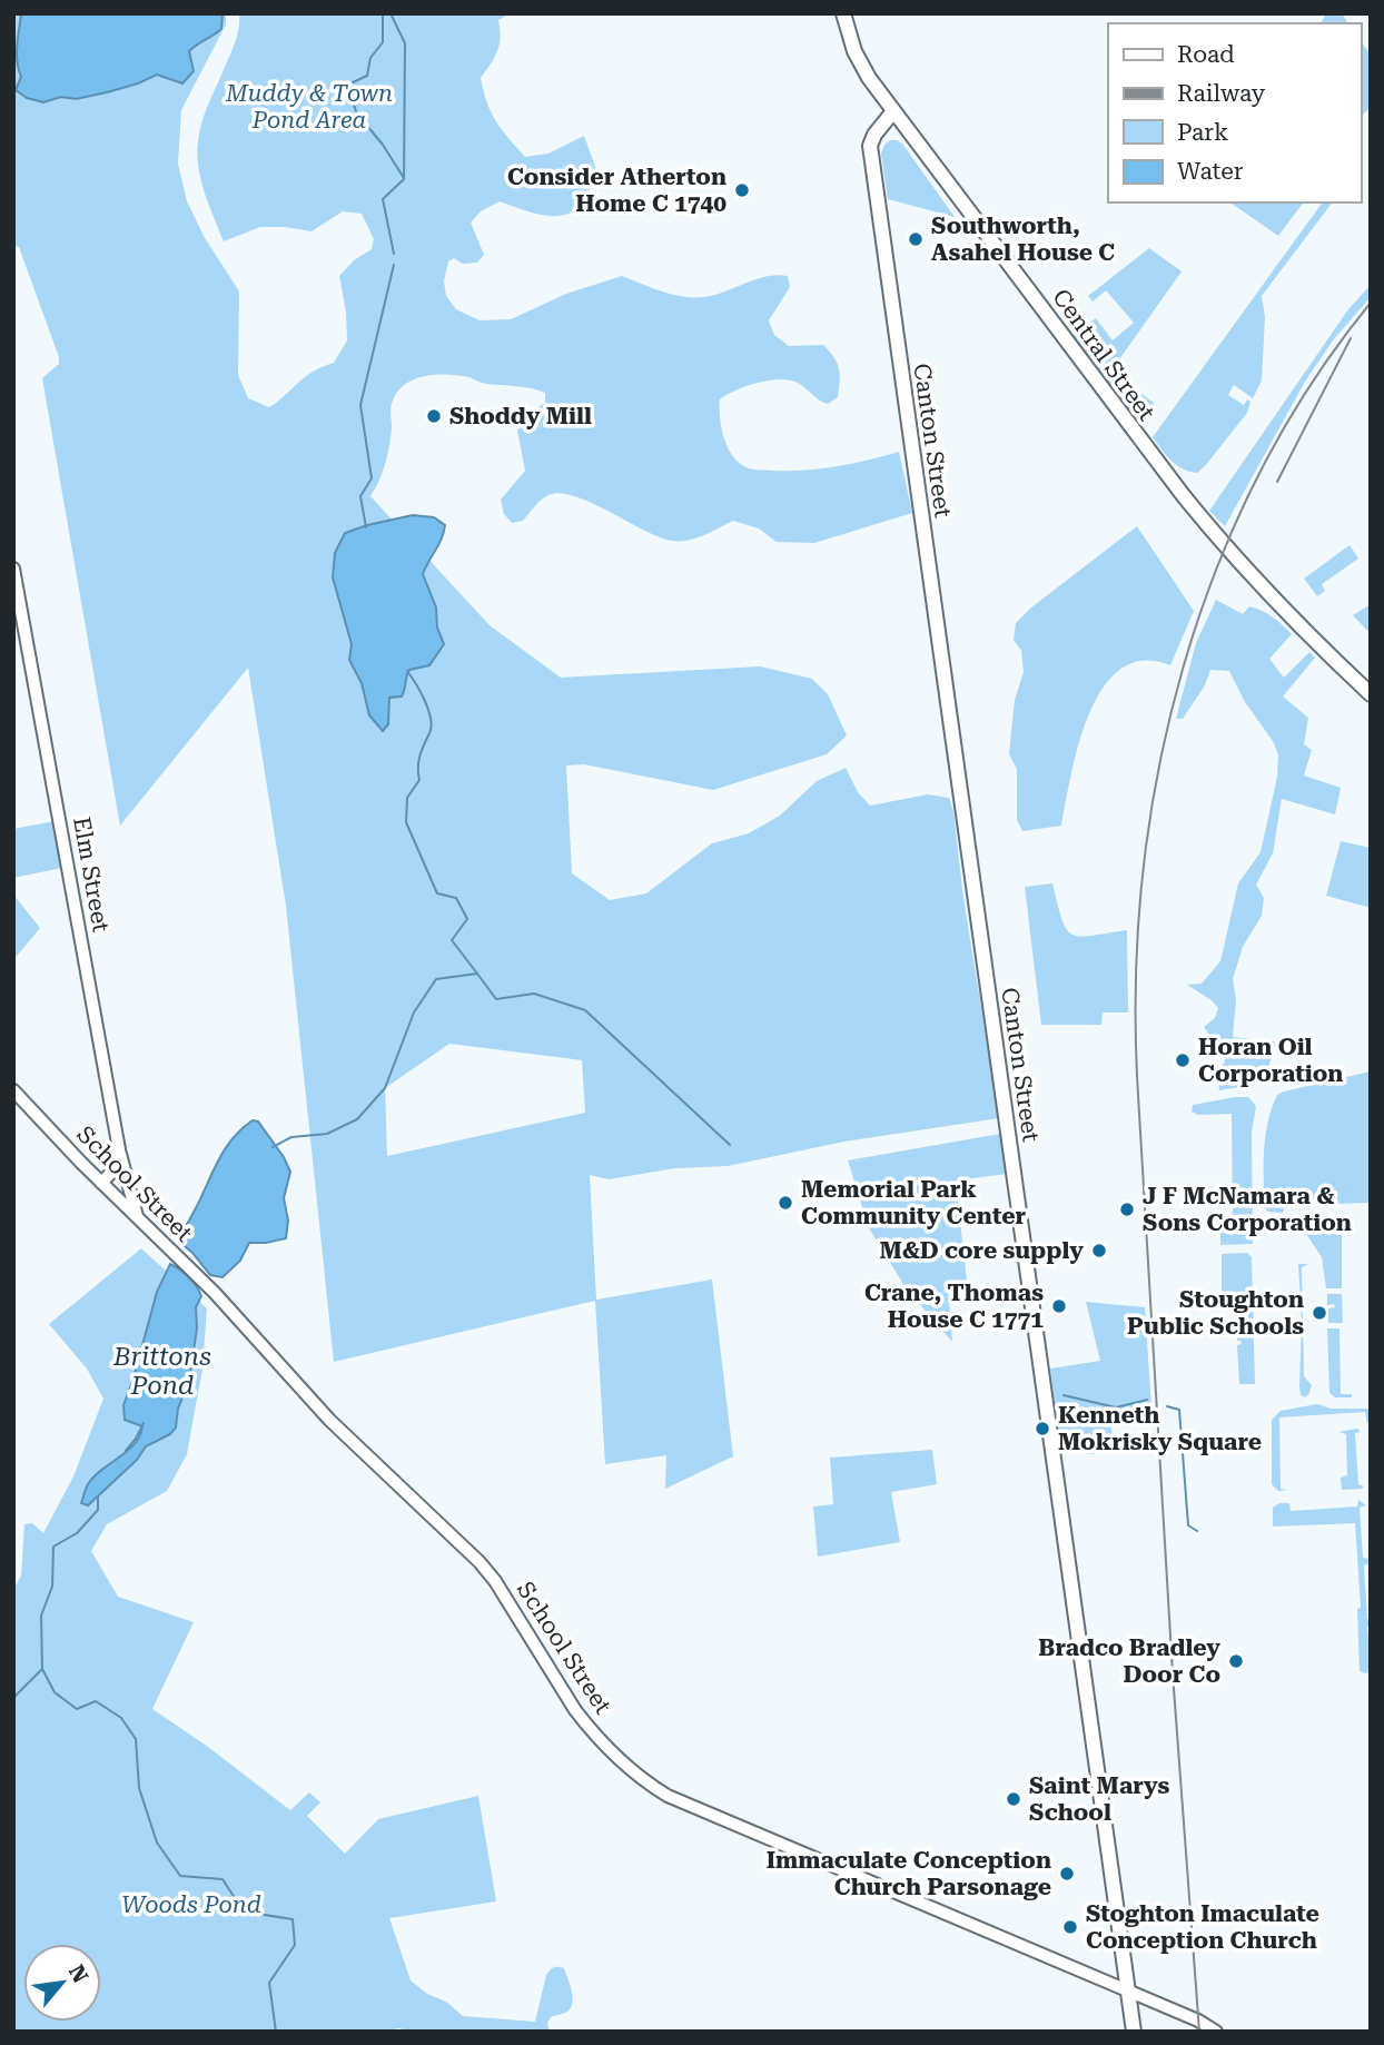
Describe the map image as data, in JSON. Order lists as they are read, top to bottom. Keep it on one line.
{"streets":{"main road":["Central Street","Canton Street"],"street":["Elm Street","School Street"]},"crossings":[["Central Street","Canton Street"],["Canton Street","School Street"],["Elm Street","School Street"]],"water":["Brittons Pond"],"parks":["Muddy & Town Pond Area","Woods Pond"],"places":["Consider Atherton Home C 1740","Southworth, Asahel House C","Shoddy Mill","Horan Oil Corporation","Memorial Park Community Center","J F McNamara & Sons Corporation","M&D core supply","Crane, Thomas House C 1771","Stoughton Public Schools","Kenneth Mokrisky Square","Bradco Bradley Door Co","Saint Marys School","Immaculate Conception Church Parsonage","Stoghton Imaculate Conception Church"],"legend":["Road","Railway","Park","Water"],"north":"top right"}
